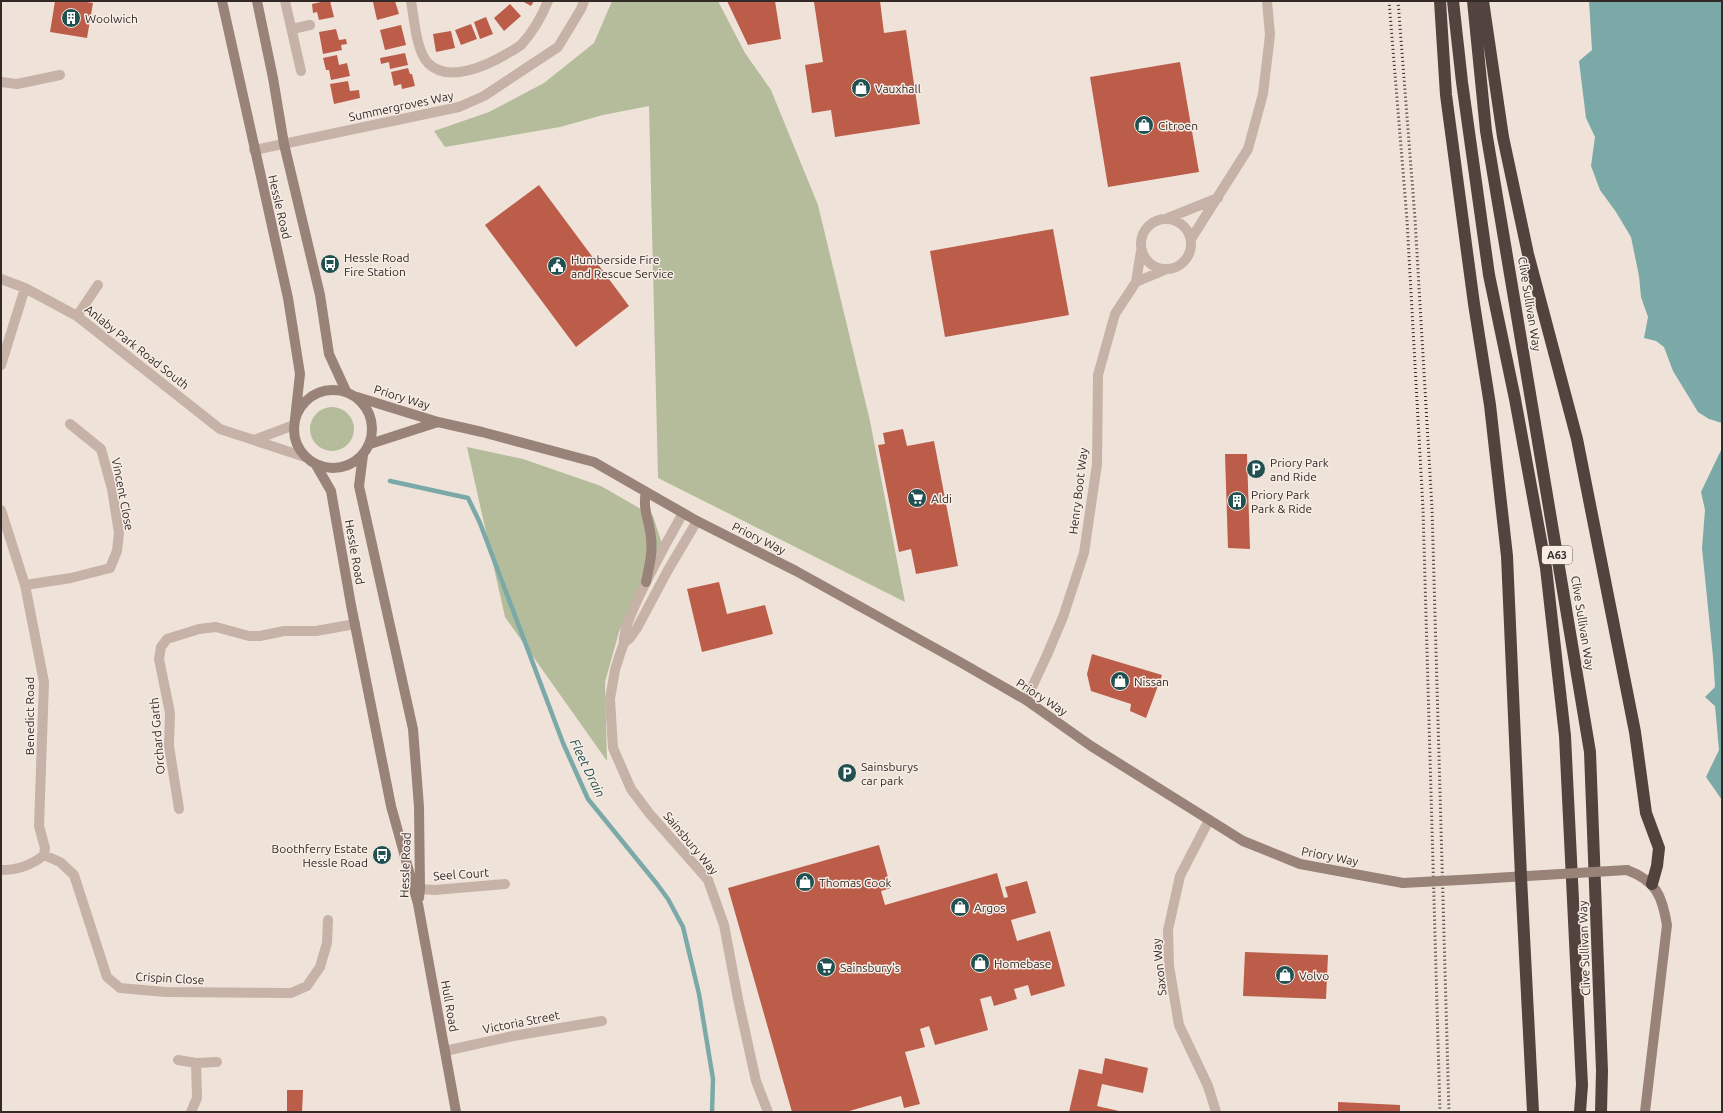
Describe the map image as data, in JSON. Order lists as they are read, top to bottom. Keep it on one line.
{"streets":{"highway":["Clive Sullivan Way","A63"],"street":["Summergroves Way","Hessle Road","Anlaby Park Road South","Priory Way","Henry Boot Way","Vincent Close","Benedict Road","Orchard Garth","Sainsbury Way","Seel Court","Saxon Way","Crispin Close","Hull Road","Victoria Street"]},"crossings":[["Summergroves Way","Hessle Road"],["Hessle Road","Anlaby Park Road South"],["Hessle Road","Priory Way"],["Hessle Road","Orchard Garth"],["Hessle Road","Seel Court"],["Hessle Road","Hull Road"],["Anlaby Park Road South","Priory Way"],["Priory Way","Henry Boot Way"],["Priory Way","Sainsbury Way"],["Priory Way","Saxon Way"],["Vincent Close","Benedict Road"],["Benedict Road","Crispin Close"],["Hull Road","Victoria Street"]],"water":["Fleet Drain"],"places":{"building":["Woolwich","Priory Park Park & Ride"],"shop":["Vauxhall","Citroen","Nissan","Thomas Cook","Argos","Homebase","Volvo"],"bus stop":["Hessle Road Fire Station","Boothferry Estate Hessle Road"],"public building":["Humberside Fire and Rescue Service"],"parking":["Priory Park and Ride","Sainsburys car park"],"supermarket":["Aldi","Sainsbury's"]}}
